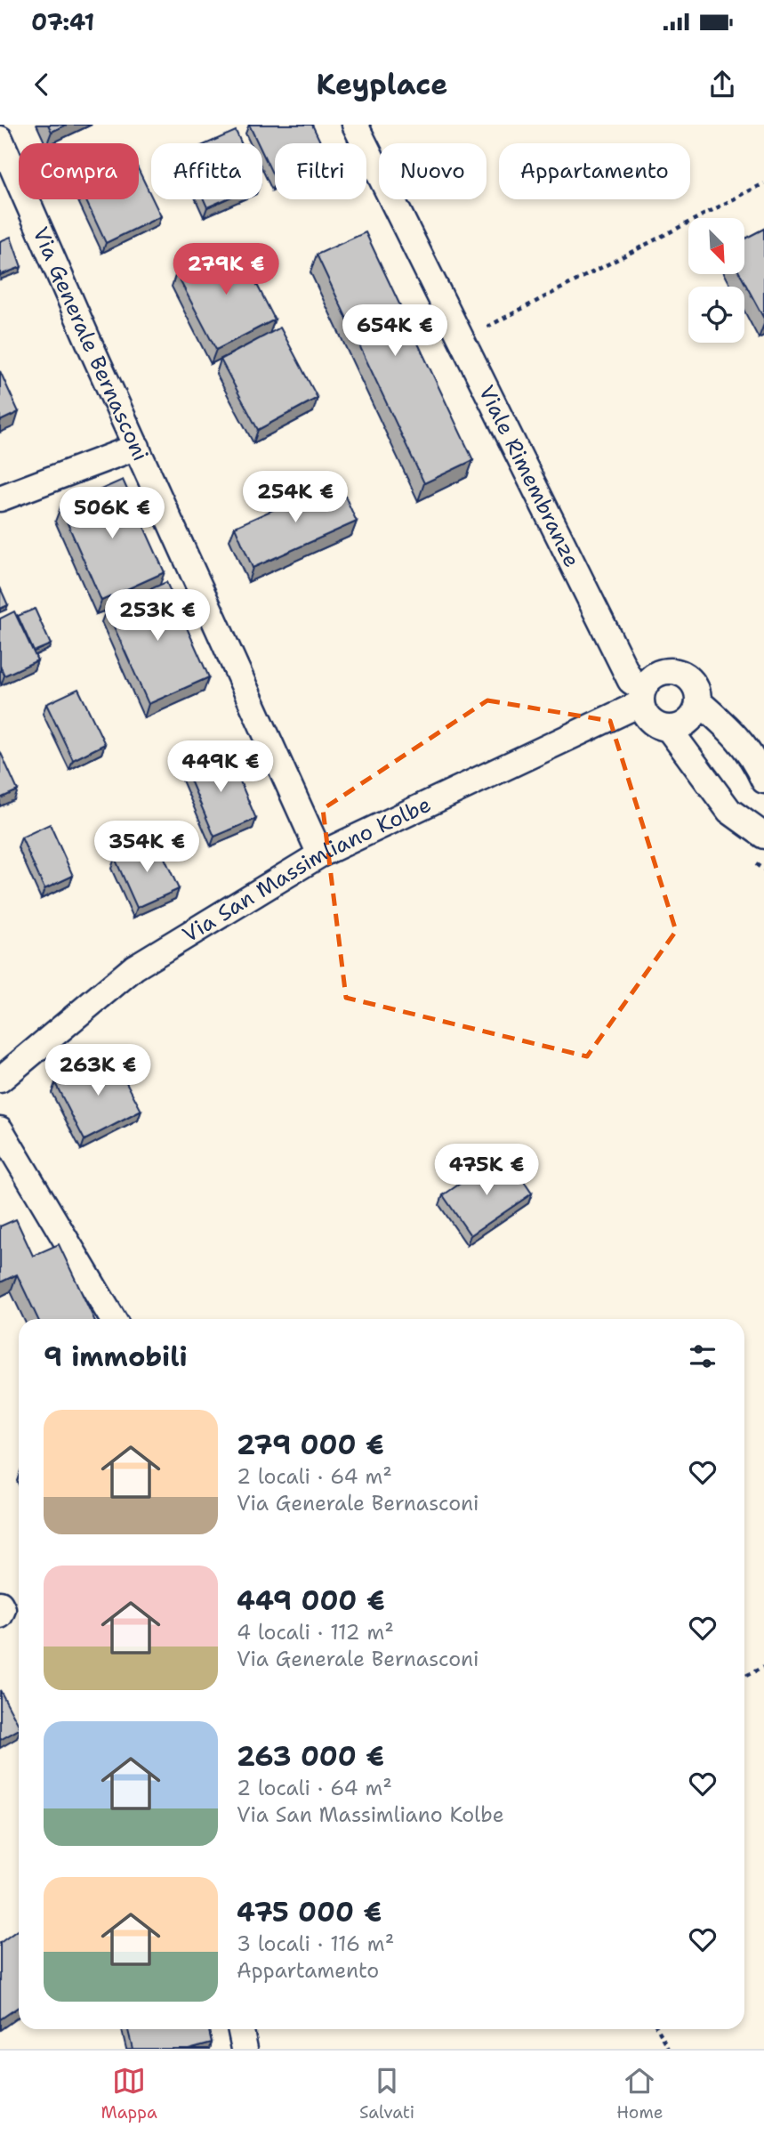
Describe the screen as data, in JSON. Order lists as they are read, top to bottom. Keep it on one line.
{"streets":{"street":["Via Generale Bernasconi","Viale Rimembranze","Via San Massimliano Kolbe"]},"crossings":[["Via Generale Bernasconi","Via San Massimliano Kolbe"],["Viale Rimembranze","Via San Massimliano Kolbe"]],"north":"bottom right","page":{"status":"07:41","header":"Keyplace","chip":["Compra","Affitta","Filtri","Nuovo","Appartamento"],"price":["279K €","654K €","254K €","506K €","253K €","449K €","354K €","263K €","475K €"],"heading":"9 immobili","list":[{"name":"279 000 €","note":"2 locali · 64 m² · Via Generale Bernasconi"},{"name":"449 000 €","note":"4 locali · 112 m² · Via Generale Bernasconi"},{"name":"263 000 €","note":"2 locali · 64 m² · Via San Massimliano Kolbe"},{"name":"475 000 €","note":"3 locali · 116 m² · Appartamento"}],"tabs":["Mappa","Salvati","Home"]}}
